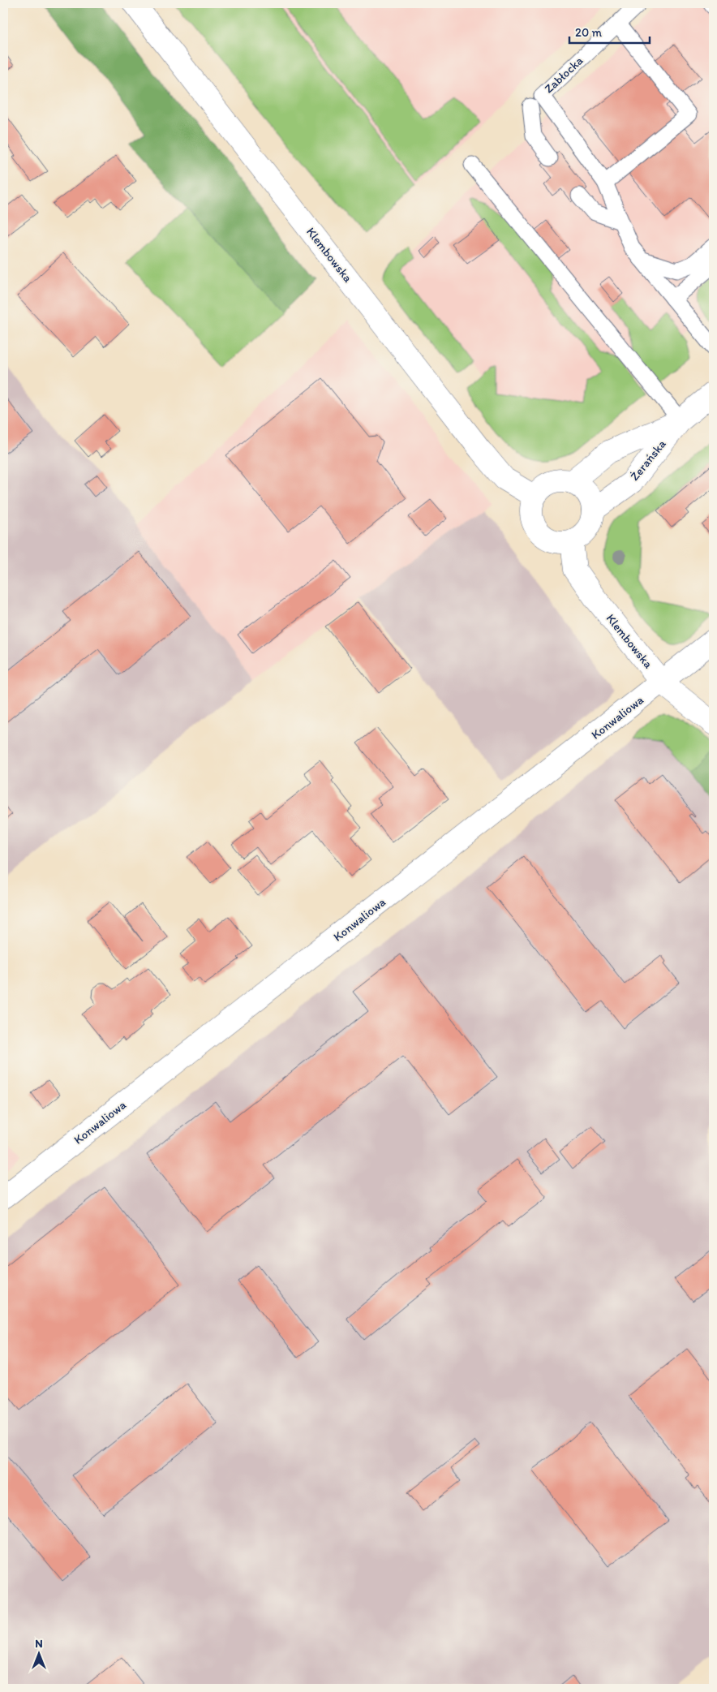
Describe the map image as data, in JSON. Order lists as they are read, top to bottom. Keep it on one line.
{"streets":{"street":["Klembowska","Żerańska","Konwaliowa"],"lane":["Zabłocka"]},"crossings":[["Klembowska","Żerańska"],["Klembowska","Konwaliowa"]],"scale_bar":"20 m","north":"top"}
